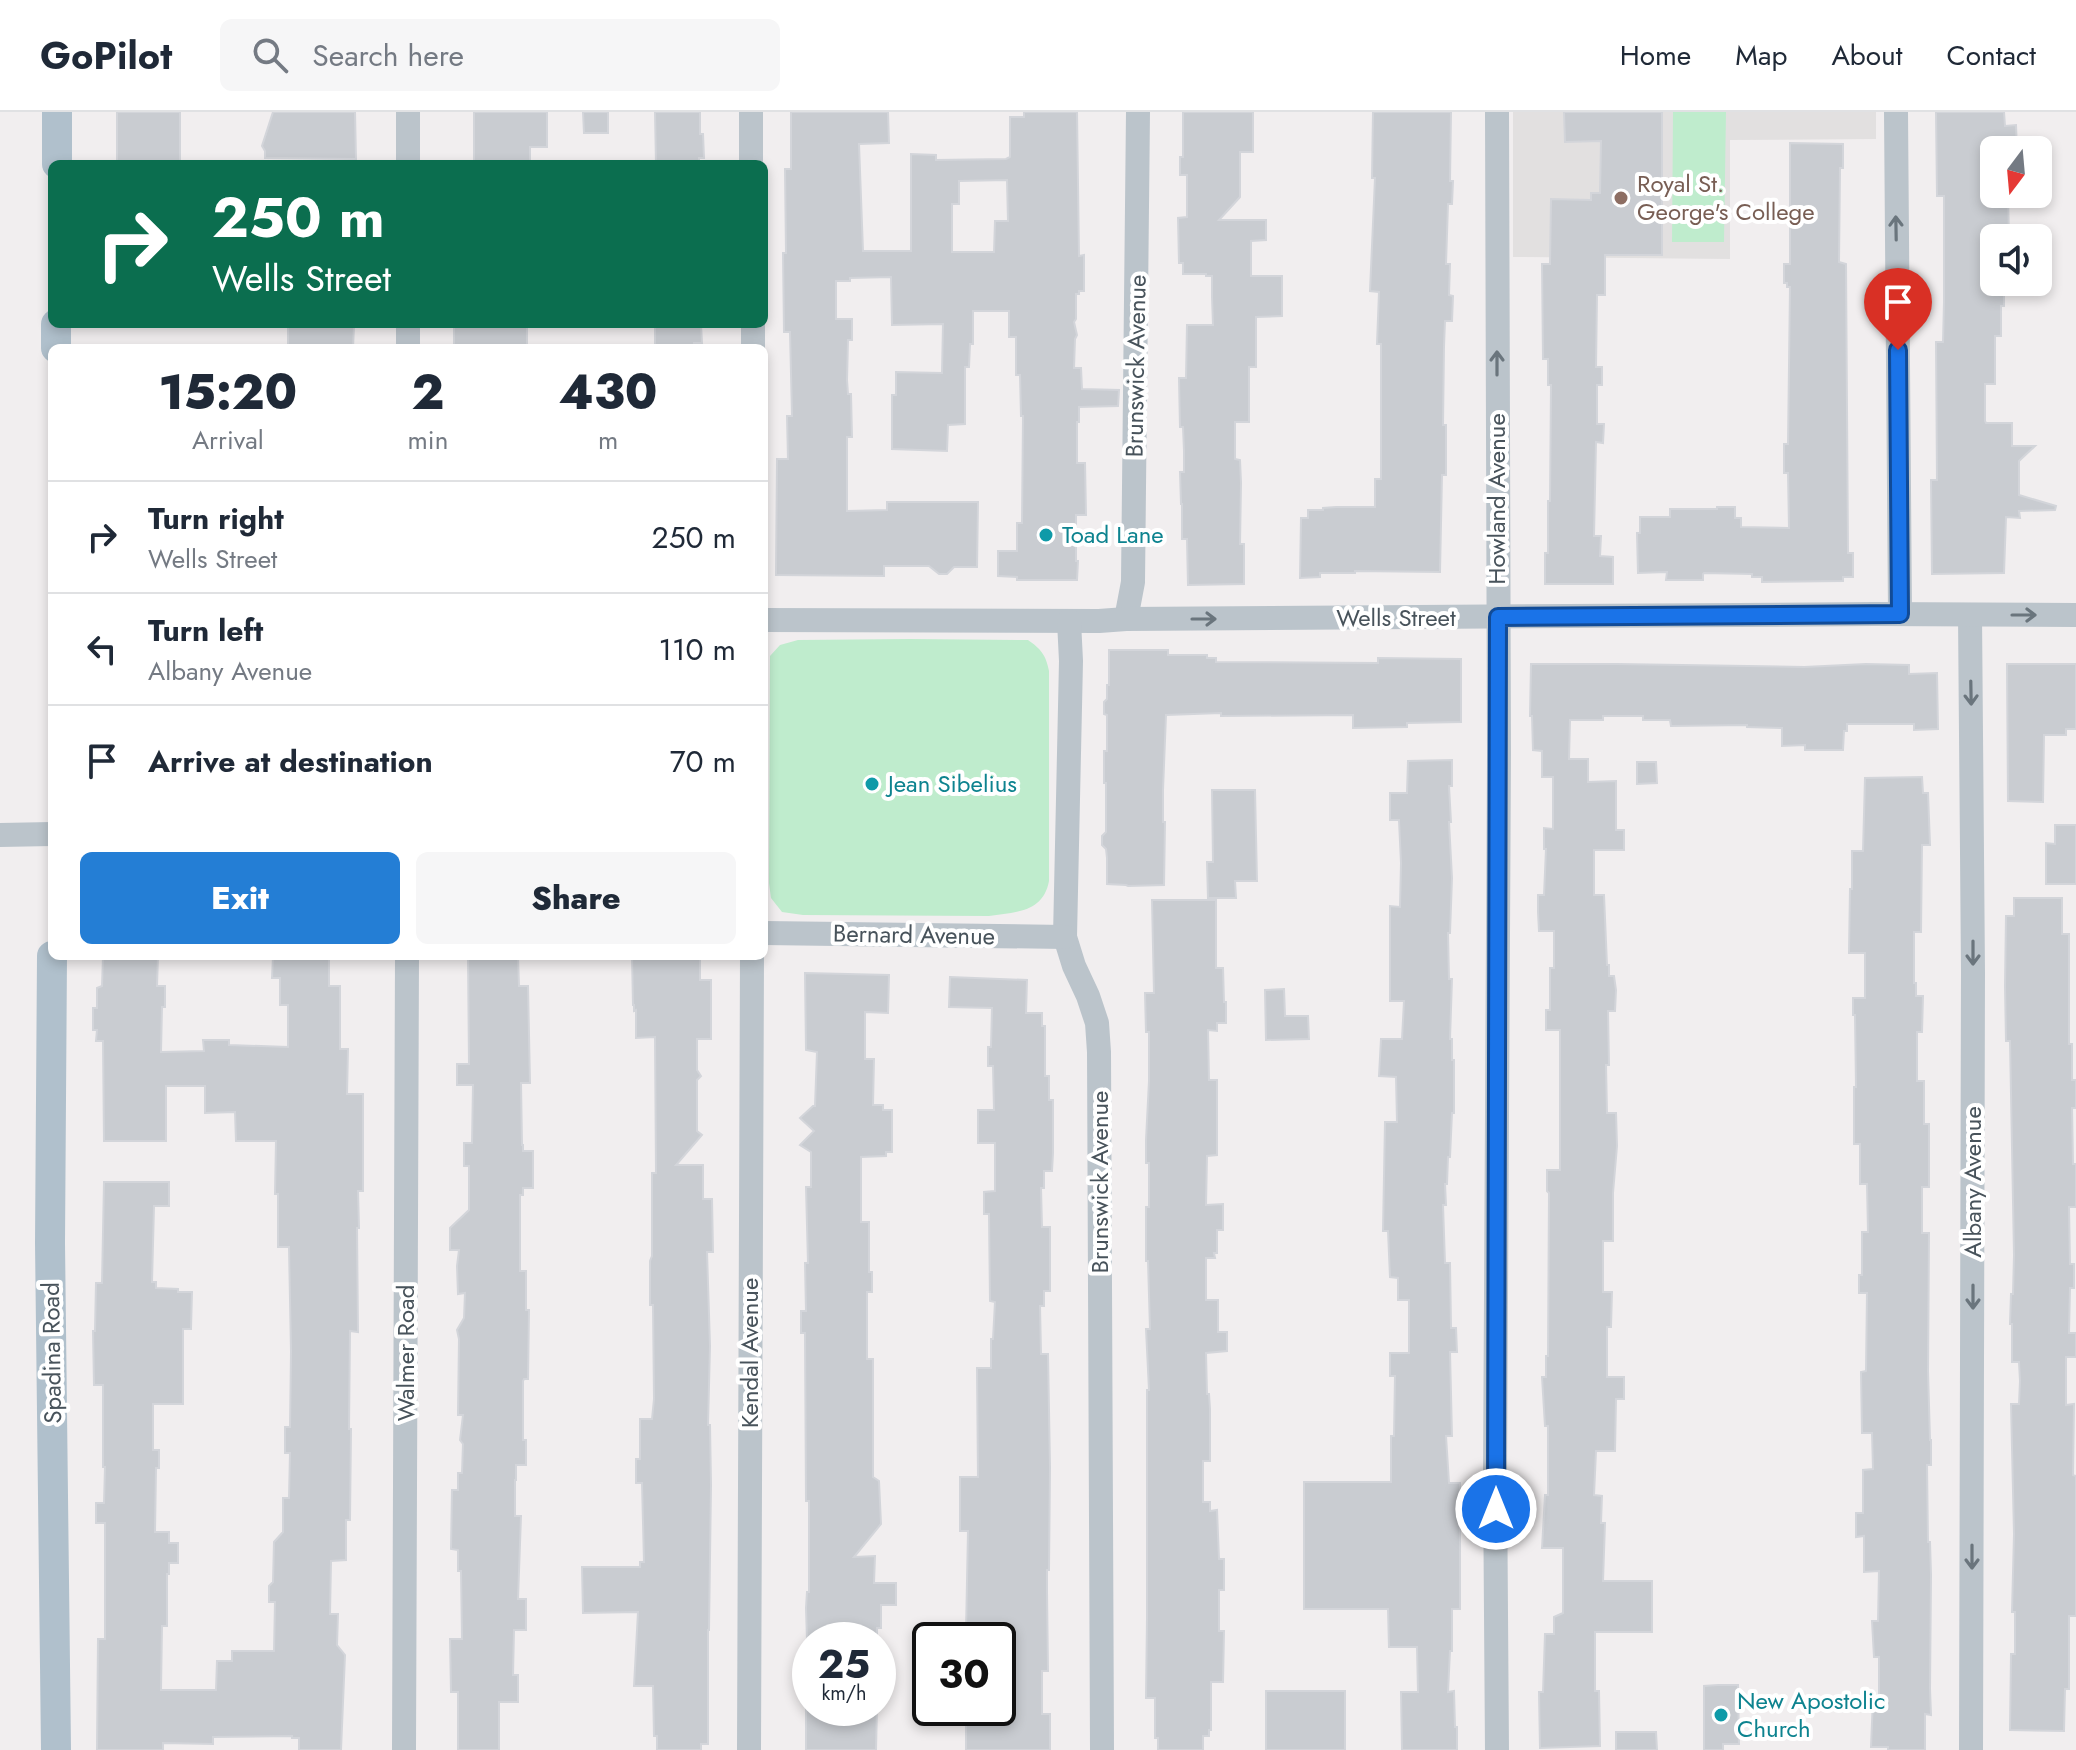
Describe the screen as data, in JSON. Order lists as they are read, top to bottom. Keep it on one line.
{"streets":{"main road":["Spadina Road"],"street":["Brunswick Avenue","Howland Avenue","Wells Street","Bernard Avenue","Albany Avenue","Walmer Road","Kendal Avenue"]},"crossings":[["Brunswick Avenue","Wells Street"],["Brunswick Avenue","Bernard Avenue"],["Howland Avenue","Wells Street"],["Wells Street","Albany Avenue"]],"one_way":["Wells Street","Albany Avenue"],"places":["Royal St. George's College","Toad Lane","Jean Sibelius","New Apostolic Church"],"north":"bottom","page":{"header":"GoPilot","search":"Search here","nav":["Home","Map","About","Contact"],"turn":["250 m","Wells Street"],"eta":["15:20","Arrival","2","min","430","m"],"list":[{"name":"Turn right","note":"Wells Street","value":"250 m"},{"name":"Turn left","note":"Albany Avenue","value":"110 m"},{"name":"Arrive at destination","value":"70 m"}],"buttons":["Exit","Share"],"speed":"25 km/h","limit":"30"}}
